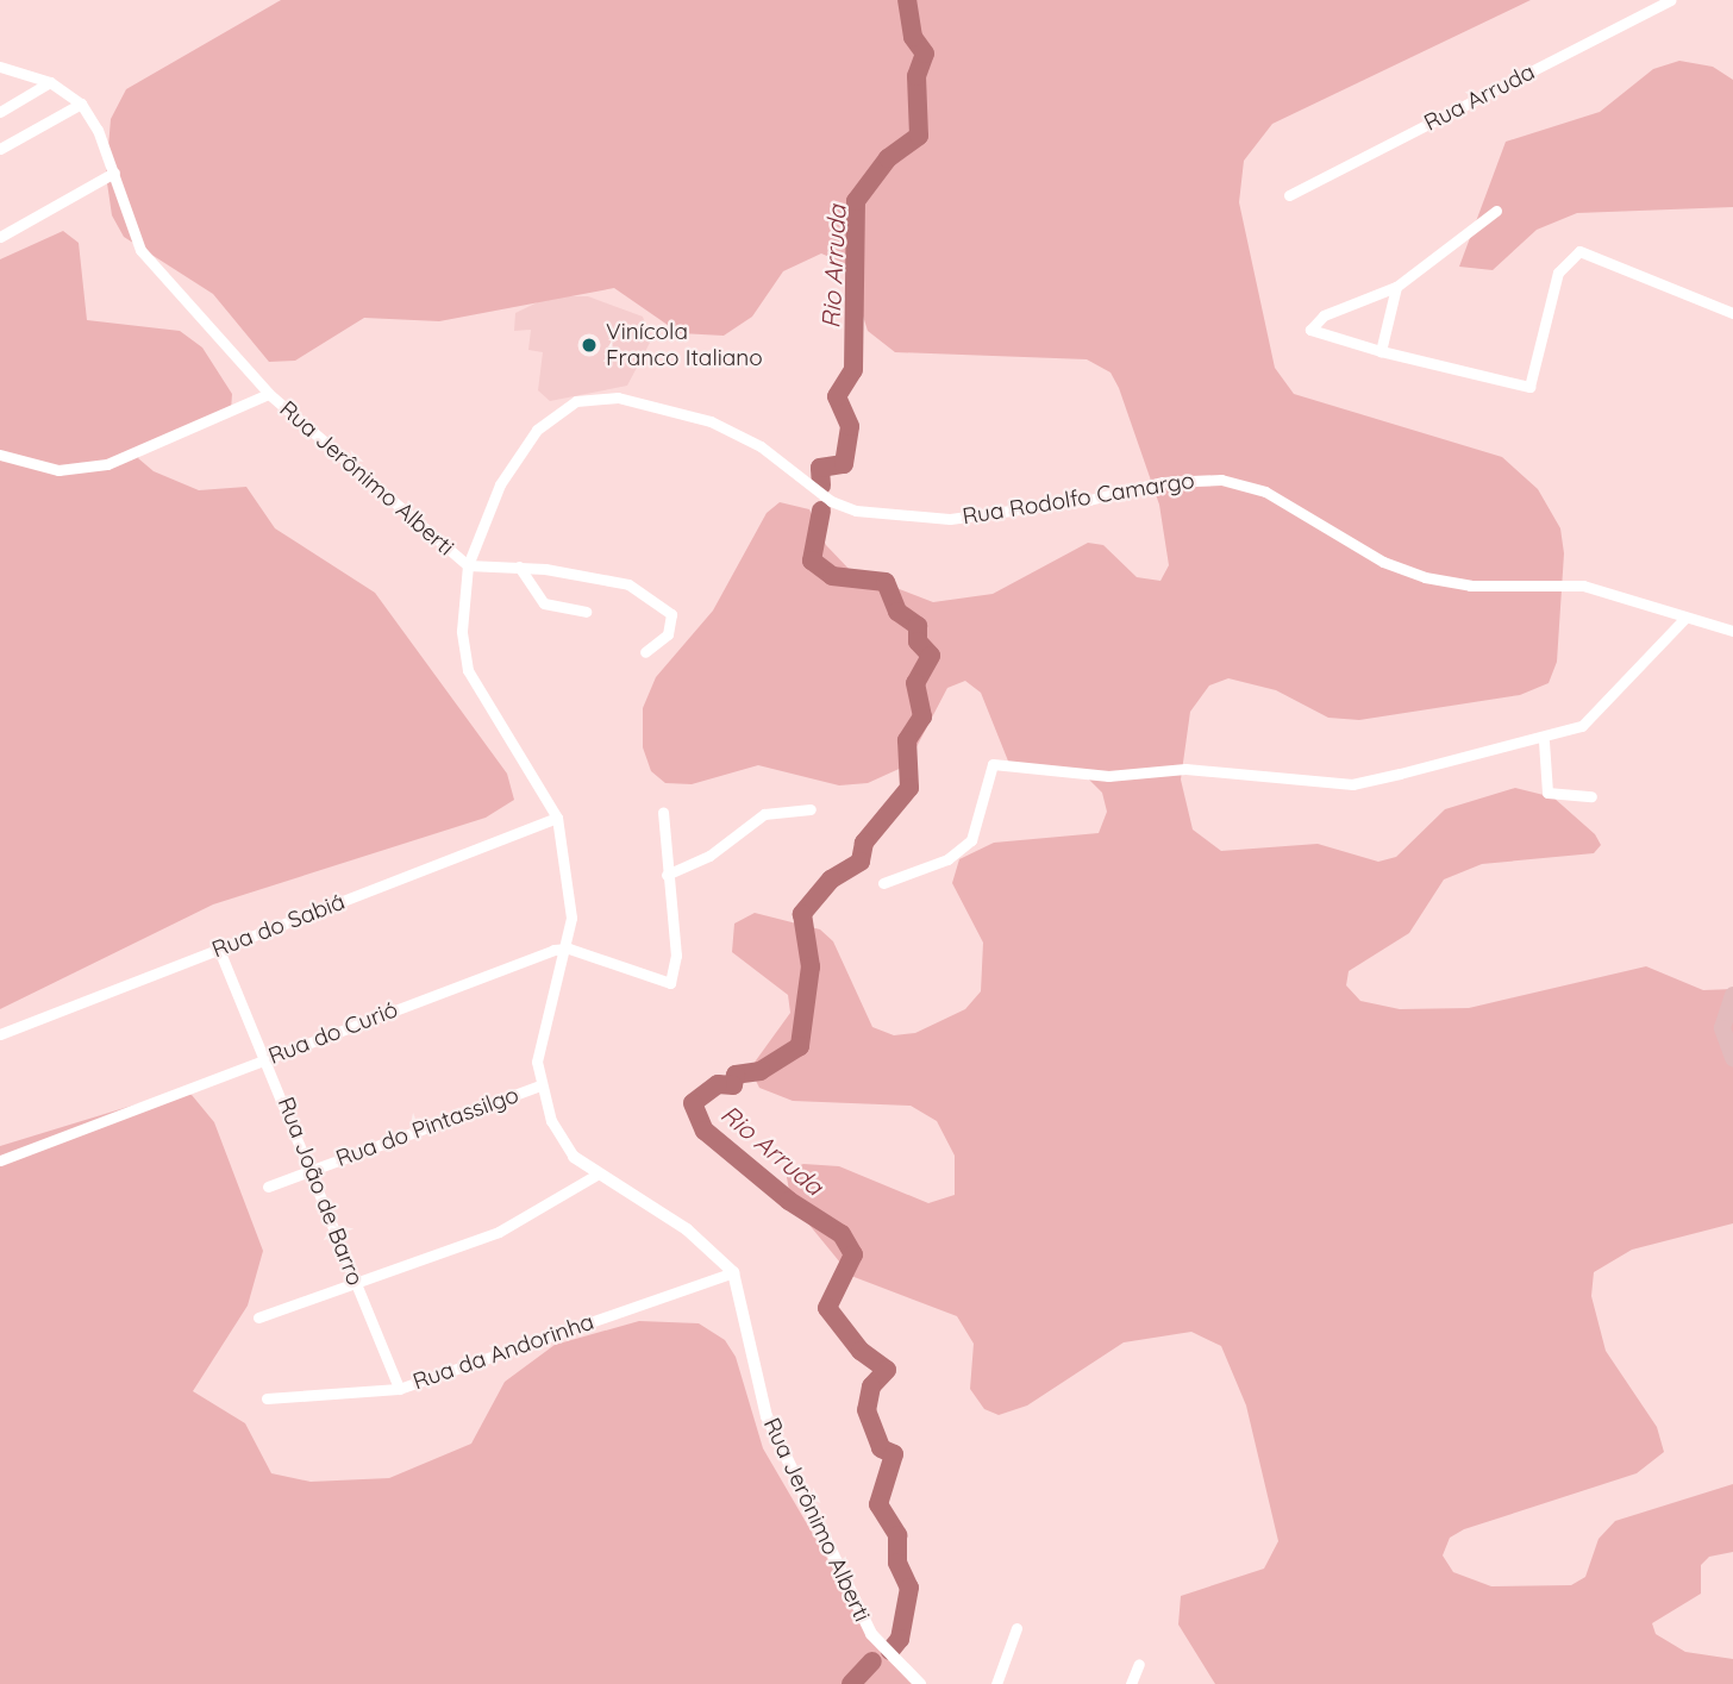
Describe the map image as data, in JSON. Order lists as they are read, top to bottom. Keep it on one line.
{"streets":{"street":["Rua Arruda","Rua Jerônimo Alberti","Rua Rodolfo Camargo","Rua do Sabiá","Rua do Curió","Rua do Pintassilgo","Rua João de Barro","Rua da Andorinha"]},"crossings":[["Rua Jerônimo Alberti","Rua Rodolfo Camargo"],["Rua Jerônimo Alberti","Rua do Sabiá"],["Rua Jerônimo Alberti","Rua do Curió"],["Rua Jerônimo Alberti","Rua do Pintassilgo"],["Rua Jerônimo Alberti","Rua da Andorinha"],["Rua do Sabiá","Rua João de Barro"],["Rua do Curió","Rua João de Barro"],["Rua do Pintassilgo","Rua João de Barro"],["Rua João de Barro","Rua da Andorinha"]],"water":["Rio Arruda"],"places":["Vinícola Franco Italiano"]}
